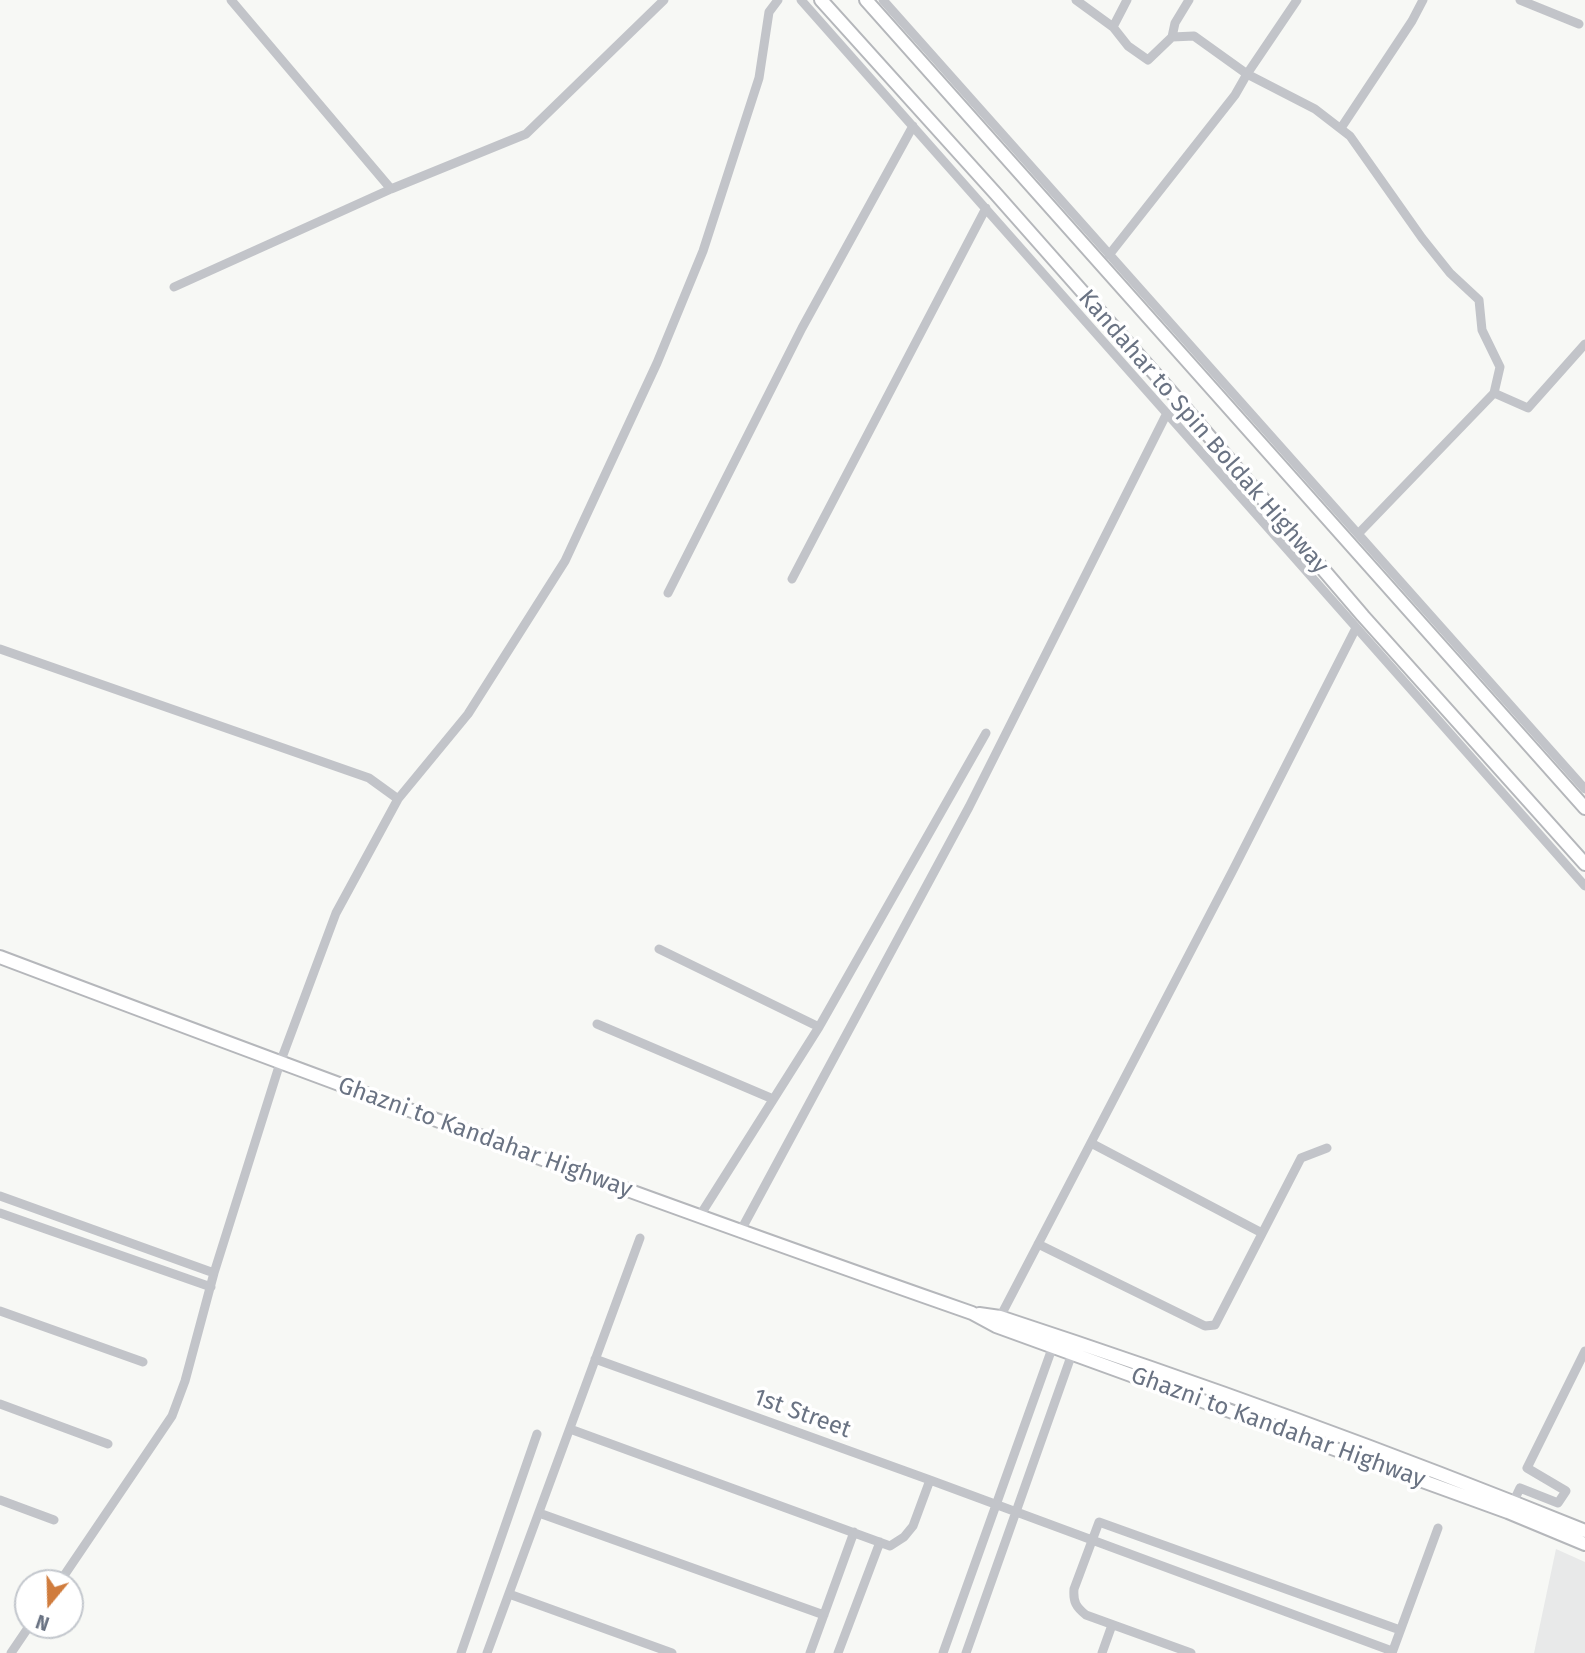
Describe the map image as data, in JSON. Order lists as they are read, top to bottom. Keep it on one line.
{"streets":{"highway":["Kandahar to Spin Boldak Highway","Ghazni to Kandahar Highway"],"street":["1st Street"]},"north":"bottom"}
